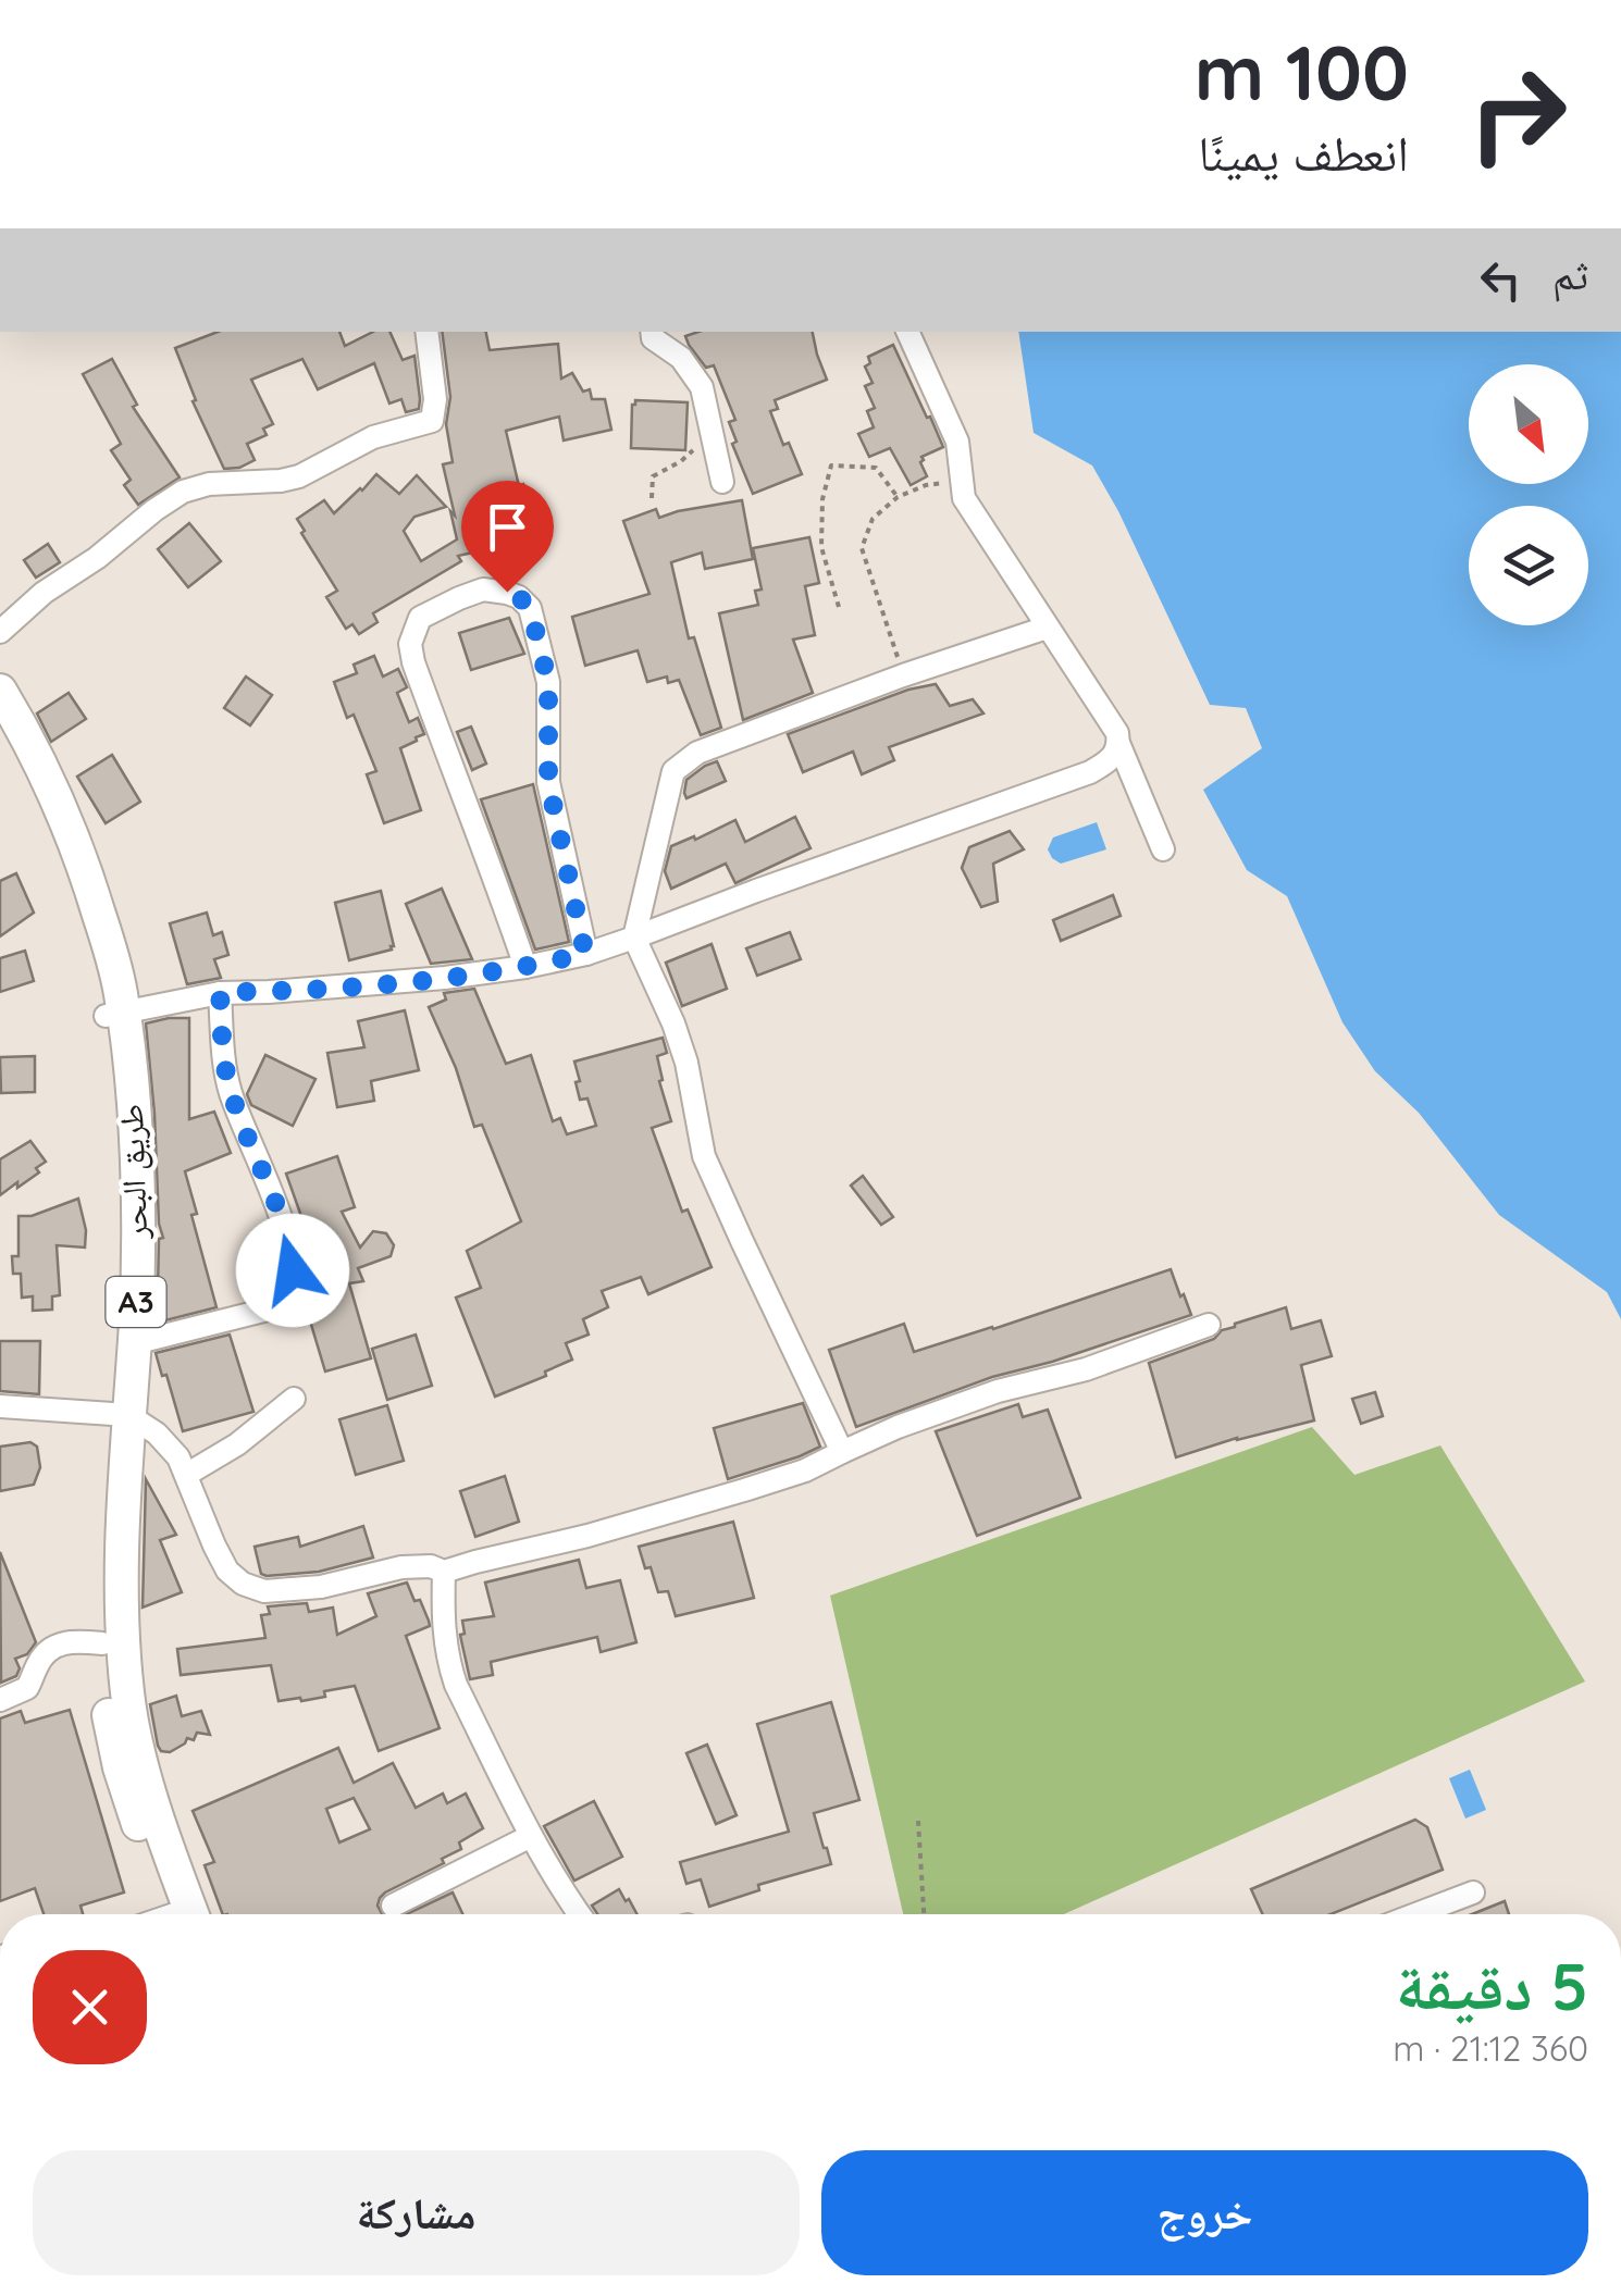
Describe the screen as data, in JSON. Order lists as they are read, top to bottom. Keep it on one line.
{"streets":{"highway":["طريق البحر","A3"]},"north":"bottom right","page":{"turn":["100 m","انعطف يمينًا"],"then":"ثم","heading":["5 دقيقة","360 m · 21:12"],"buttons":["خروج","مشاركة"]}}
